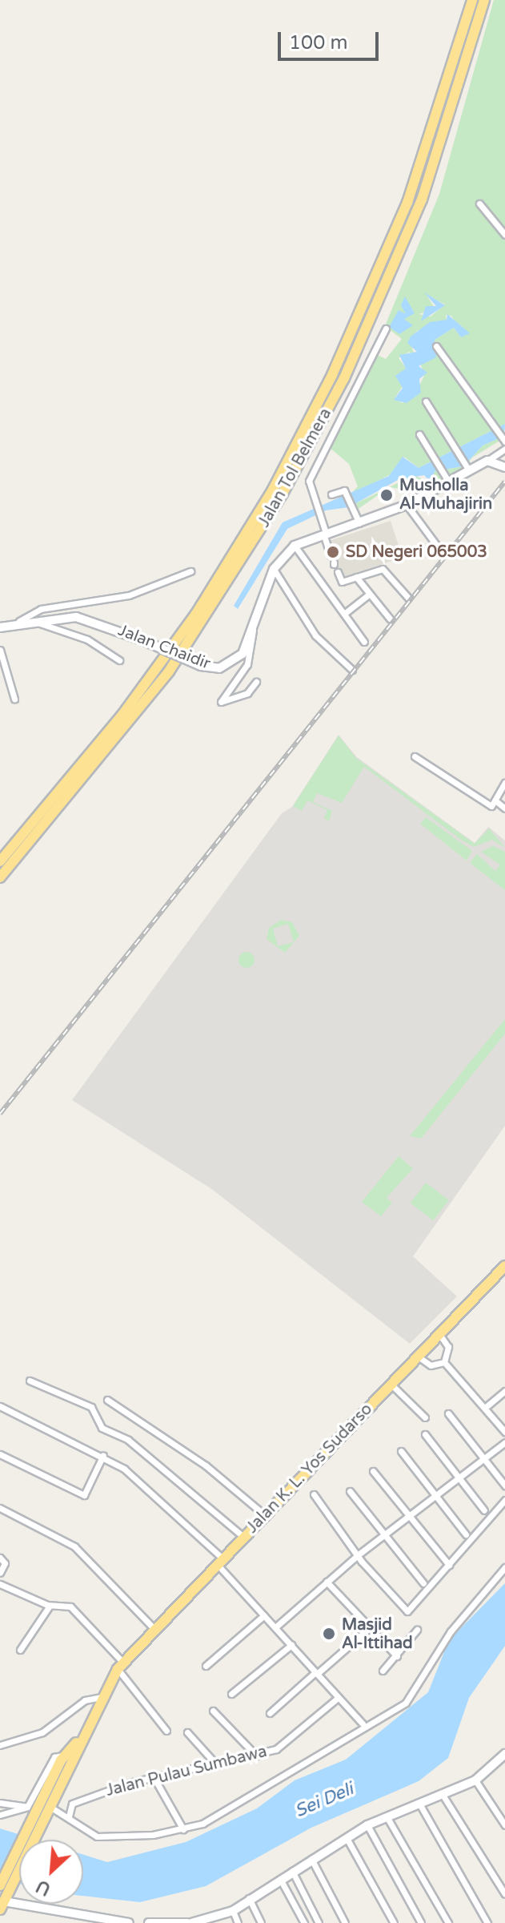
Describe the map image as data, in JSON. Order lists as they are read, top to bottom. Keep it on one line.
{"streets":{"highway":["Jalan Tol Belmera","Jalan K. L. Yos Sudarso"],"street":["Jalan Chaidir","Jalan Pulau Sumbawa"]},"water":["Sei Deli"],"places":["Musholla Al-Muhajirin","SD Negeri 065003","Masjid Al-Ittihad"],"scale_bar":"100 m","north":"bottom left"}
